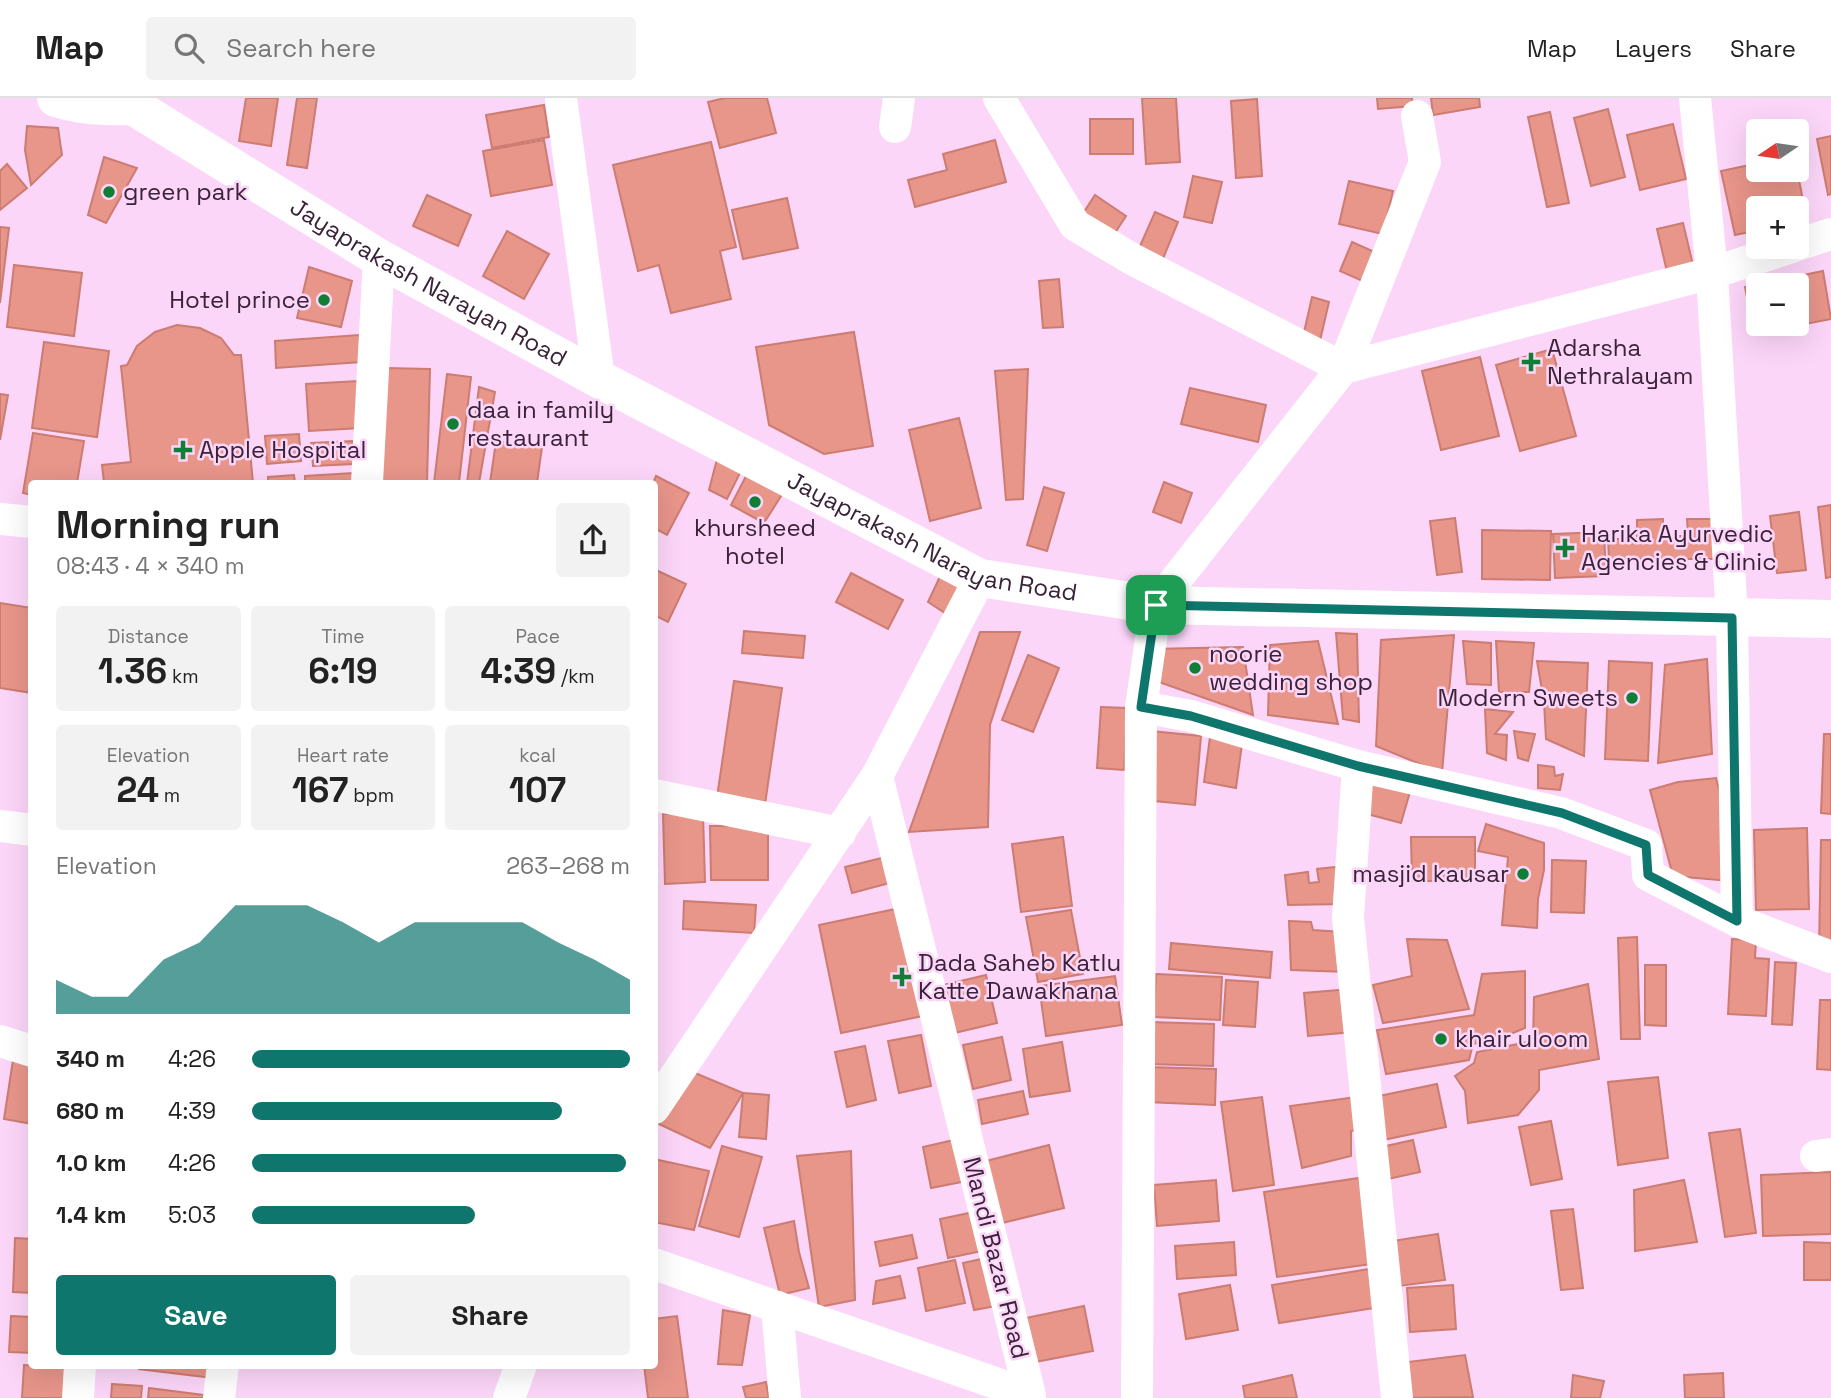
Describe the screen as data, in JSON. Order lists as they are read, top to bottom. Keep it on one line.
{"streets":{"street":["Jayaprakash Narayan Road","Mandi Bazar Road"]},"places":{"other":["green park","Hotel prince","daa in family restaurant","khursheed hotel","noorie wedding shop","Modern Sweets","masjid kausar","khair uloom"],"health":["Adarsha Nethralayam","Apple Hospital","Harika Ayurvedic Agencies & Clinic","Dada Saheb Katlu Katte Dawakhana"]},"north":"left","page":{"header":"Map","search":"Search here","nav":["Map","Layers","Share"],"map_buttons":["+","−"],"heading":["Morning run","08:43 · 4 × 340 m"],"stats":[["Distance","1.36 km"],["Time","6:19"],["Pace","4:39 /km"],["Elevation","24 m"],["Heart rate","167 bpm"],["kcal","107"]],"chart":["Elevation","263–268 m"],"list":[{"name":"340 m","note":"4:26"},{"name":"680 m","note":"4:39"},{"name":"1.0 km","note":"4:26"},{"name":"1.4 km","note":"5:03"}],"buttons":["Save","Share"]}}
